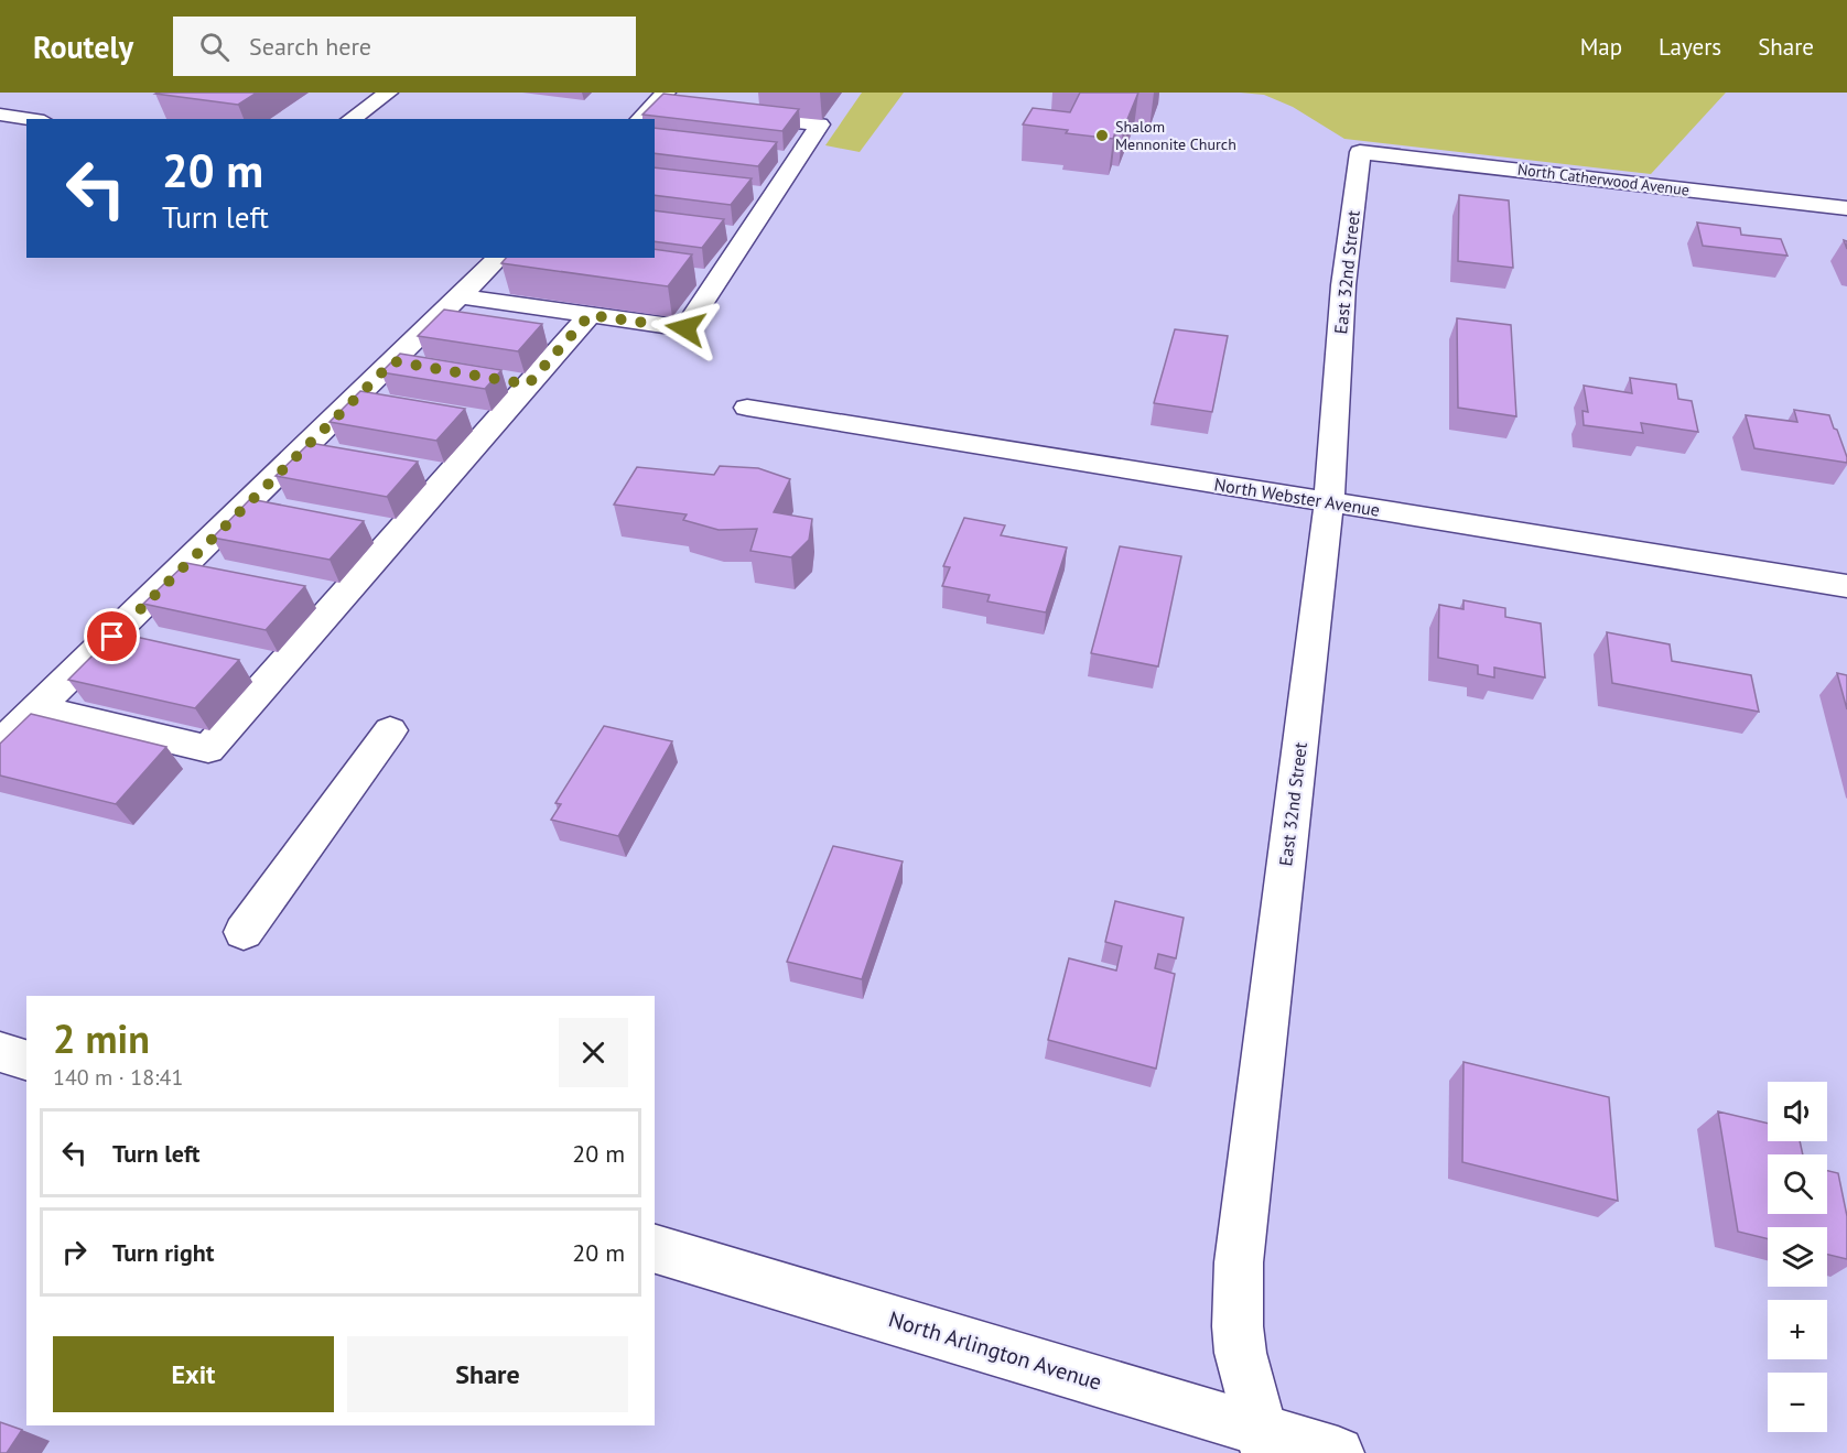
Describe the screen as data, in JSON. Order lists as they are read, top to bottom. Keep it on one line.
{"streets":{"street":["North Catherwood Avenue","East 32nd Street","North Webster Avenue","North Arlington Avenue"]},"crossings":[["North Catherwood Avenue","East 32nd Street"],["East 32nd Street","North Webster Avenue"],["East 32nd Street","North Arlington Avenue"]],"places":["Shalom Mennonite Church"],"page":{"header":"Routely","search":"Search here","nav":["Map","Layers","Share"],"turn":["20 m","Turn left"],"heading":["2 min","140 m · 18:41"],"map_buttons":["+","−"],"list":[{"name":"Turn left","value":"20 m"},{"name":"Turn right","value":"20 m"}],"buttons":["Exit","Share"]}}
